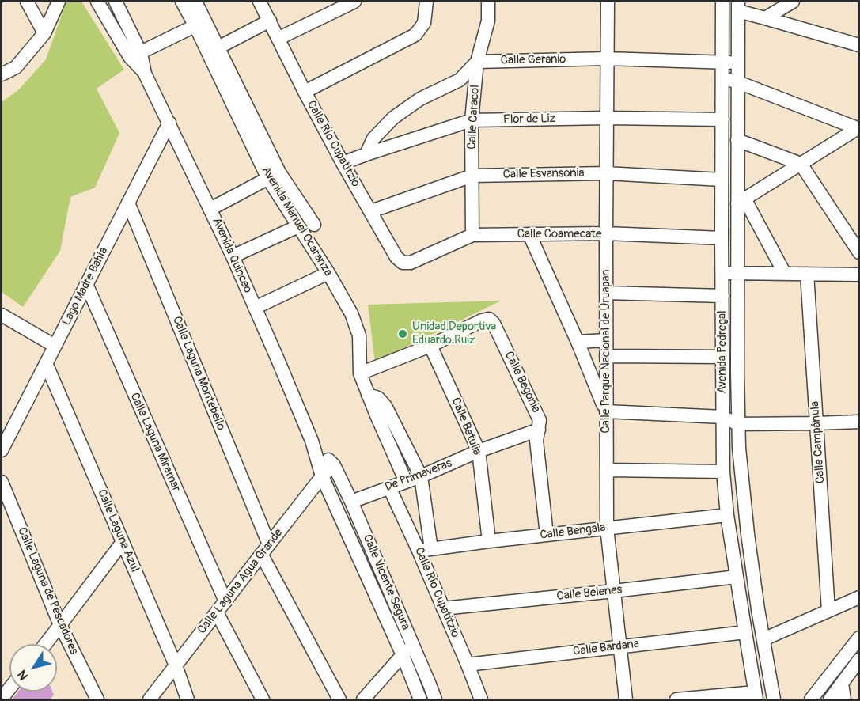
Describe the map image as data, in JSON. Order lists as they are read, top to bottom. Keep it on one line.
{"streets":{"street":["Calle Geranio","Calle Caracol","Flor de Liz","Calle Río Cupatitzio","Calle Esvansonia","Avenida Manuel Ocaranza","Calle Coamecate","Avenida Quinceo","Lago Madre Bahía","Calle Parque Nacional de Uruapan","Avenida Pedregal","Calle Laguna Montebello","Calle Begonia","Calle Betulia","Calle Laguna Miramar","Calle Campánula","De Primaveras","Calle Laguna Azul","Calle Bengala","Calle Laguna Agua Grande","Calle Vicente Segura","Calle Laguna de Pescadores","Calle Belenes","Calle Bardana"]},"crossings":[["Calle Geranio","Calle Caracol"],["Calle Geranio","Calle Parque Nacional de Uruapan"],["Calle Geranio","Avenida Pedregal"],["Calle Caracol","Flor de Liz"],["Calle Caracol","Calle Esvansonia"],["Calle Caracol","Calle Coamecate"],["Flor de Liz","Calle Río Cupatitzio"],["Flor de Liz","Calle Parque Nacional de Uruapan"],["Flor de Liz","Avenida Pedregal"],["Calle Río Cupatitzio","Calle Esvansonia"],["Calle Río Cupatitzio","Calle Coamecate"],["Calle Río Cupatitzio","De Primaveras"],["Calle Río Cupatitzio","Calle Bengala"],["Calle Río Cupatitzio","Calle Belenes"],["Calle Río Cupatitzio","Calle Bardana"],["Calle Esvansonia","Calle Parque Nacional de Uruapan"],["Calle Esvansonia","Avenida Pedregal"],["Avenida Manuel Ocaranza","De Primaveras"],["Calle Coamecate","Calle Parque Nacional de Uruapan"],["Calle Coamecate","Avenida Pedregal"],["Avenida Quinceo","Lago Madre Bahía"],["Avenida Quinceo","Calle Laguna Agua Grande"],["Avenida Quinceo","Calle Vicente Segura"],["Lago Madre Bahía","Calle Laguna Montebello"],["Lago Madre Bahía","Calle Laguna Miramar"],["Lago Madre Bahía","Calle Laguna Azul"],["Calle Parque Nacional de Uruapan","Calle Bengala"],["Calle Parque Nacional de Uruapan","Calle Belenes"],["Calle Parque Nacional de Uruapan","Calle Bardana"],["Avenida Pedregal","Calle Bengala"],["Avenida Pedregal","Calle Belenes"],["Avenida Pedregal","Calle Bardana"],["Calle Laguna Montebello","Calle Laguna Agua Grande"],["Calle Begonia","Calle Betulia"],["Calle Begonia","De Primaveras"],["Calle Begonia","Calle Bengala"],["Calle Betulia","De Primaveras"],["Calle Betulia","Calle Bengala"],["Calle Laguna Miramar","Calle Laguna Agua Grande"],["De Primaveras","Calle Vicente Segura"],["Calle Laguna Azul","Calle Laguna Agua Grande"],["Calle Laguna Agua Grande","Calle Vicente Segura"]],"places":["Unidad Deportiva Eduardo Ruiz"],"north":"bottom left"}
